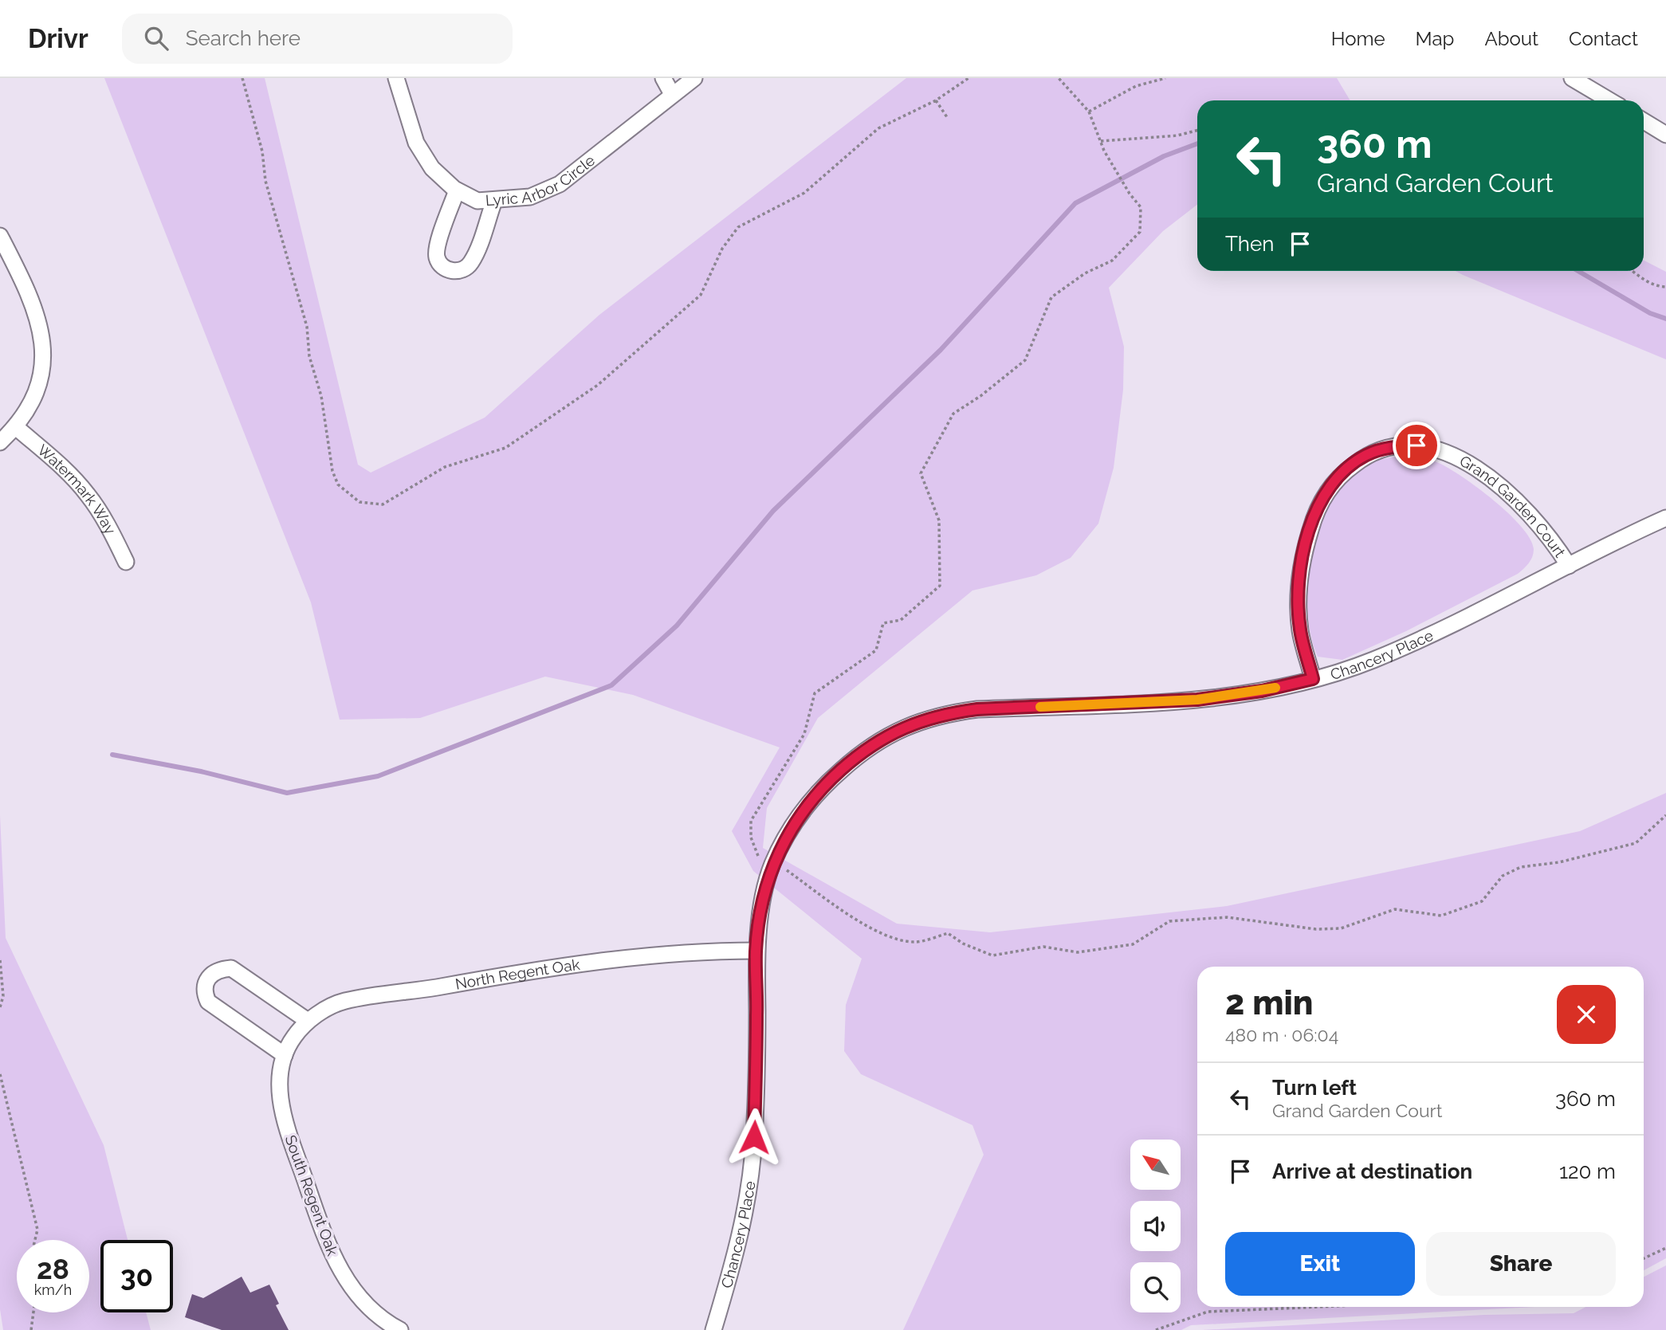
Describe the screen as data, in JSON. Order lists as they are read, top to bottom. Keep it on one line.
{"streets":{"street":["Lyric Arbor Circle","Watermark Way","Grand Garden Court","Chancery Place","North Regent Oak","South Regent Oak"]},"crossings":[["Grand Garden Court","Chancery Place"],["Chancery Place","North Regent Oak"],["North Regent Oak","South Regent Oak"]],"north":"top left","page":{"header":"Drivr","search":"Search here","nav":["Home","Map","About","Contact"],"turn":["360 m","Grand Garden Court"],"then":"Then","heading":["2 min","480 m · 06:04"],"list":[{"name":"Turn left","note":"Grand Garden Court","value":"360 m"},{"name":"Arrive at destination","value":"120 m"}],"buttons":["Exit","Share"],"speed":"28 km/h","limit":"30"}}
